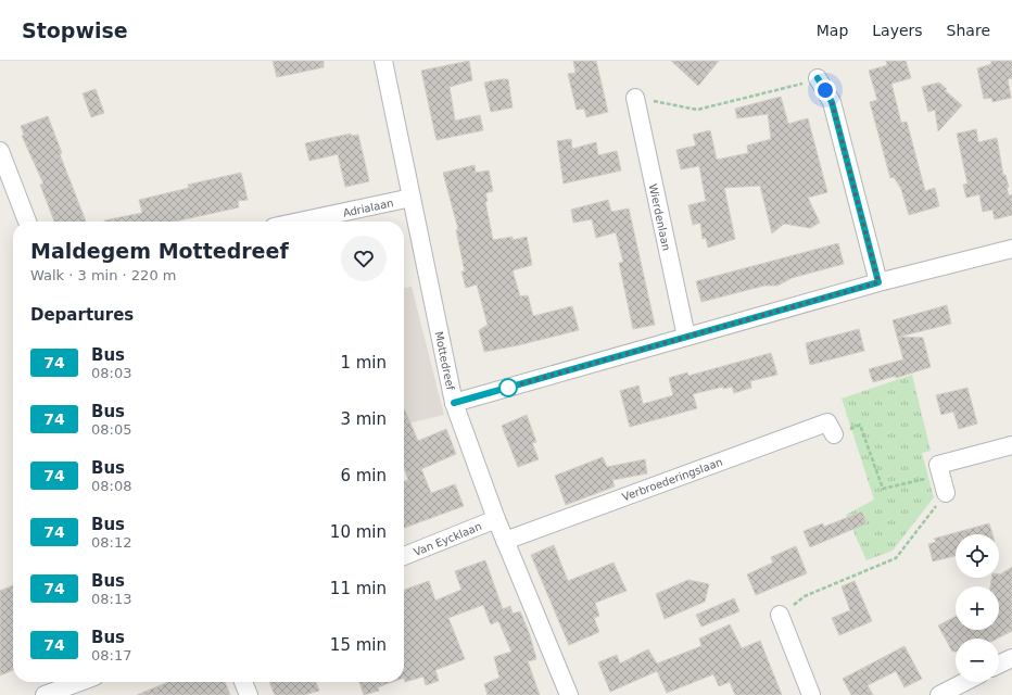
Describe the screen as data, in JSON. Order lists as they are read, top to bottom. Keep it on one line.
{"streets":{"street":["Adrialaan","Wierdenlaan","Mottedreef","Verbroederingslaan","Van Eycklaan"]},"crossings":[["Adrialaan","Mottedreef"],["Mottedreef","Verbroederingslaan"],["Mottedreef","Van Eycklaan"]],"lines":["bus line 74"],"page":{"header":"Stopwise","nav":["Map","Layers","Share"],"heading":[["Maldegem Mottedreef","Walk · 3 min · 220 m"],"Departures"],"list":[{"mark":"74","name":"Bus","note":"08:03","value":"1 min"},{"mark":"74","name":"Bus","note":"08:05","value":"3 min"},{"mark":"74","name":"Bus","note":"08:08","value":"6 min"},{"mark":"74","name":"Bus","note":"08:12","value":"10 min"},{"mark":"74","name":"Bus","note":"08:13","value":"11 min"},{"mark":"74","name":"Bus","note":"08:17","value":"15 min"}],"map_buttons":["+","−"]}}
